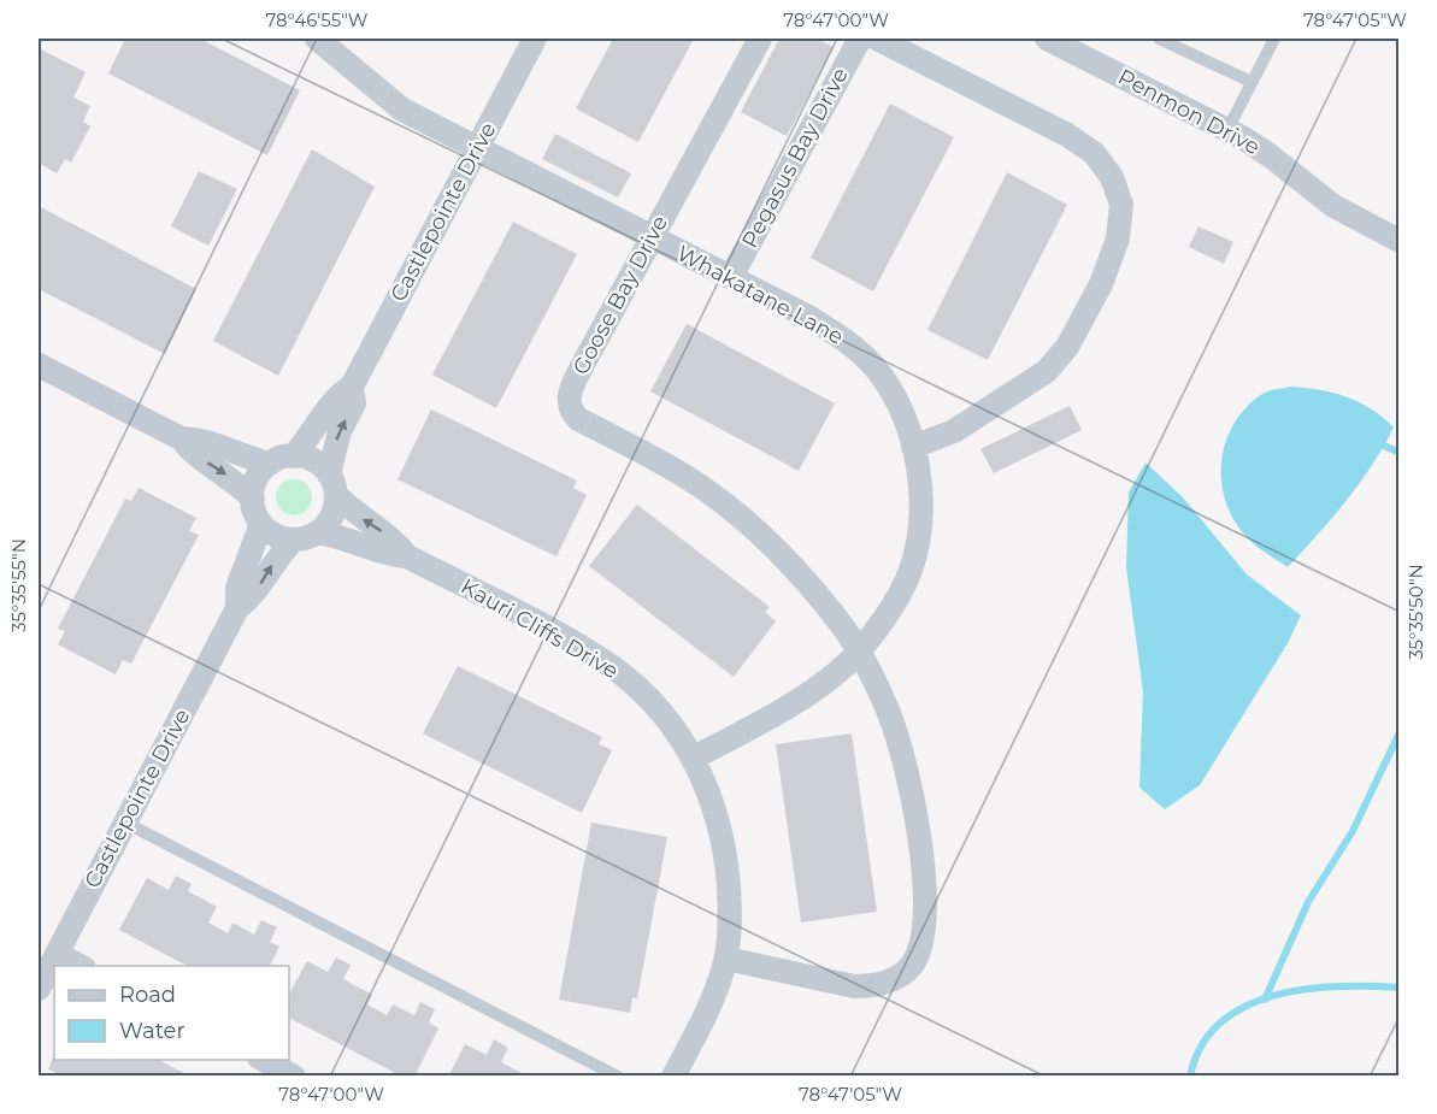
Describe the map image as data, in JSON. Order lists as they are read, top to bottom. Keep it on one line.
{"streets":{"street":["Penmon Drive","Pegasus Bay Drive","Castlepointe Drive","Goose Bay Drive","Whakatane Lane","Kauri Cliffs Drive"]},"crossings":[["Pegasus Bay Drive","Whakatane Lane"],["Castlepointe Drive","Whakatane Lane"],["Castlepointe Drive","Kauri Cliffs Drive"],["Goose Bay Drive","Whakatane Lane"],["Goose Bay Drive","Kauri Cliffs Drive"],["Whakatane Lane","Kauri Cliffs Drive"]],"legend":["Road","Water"],"coordinates":["78°46'55\"W","78°47'00\"W","78°47'05\"W","35°35'55\"N","35°35'50\"N"]}
